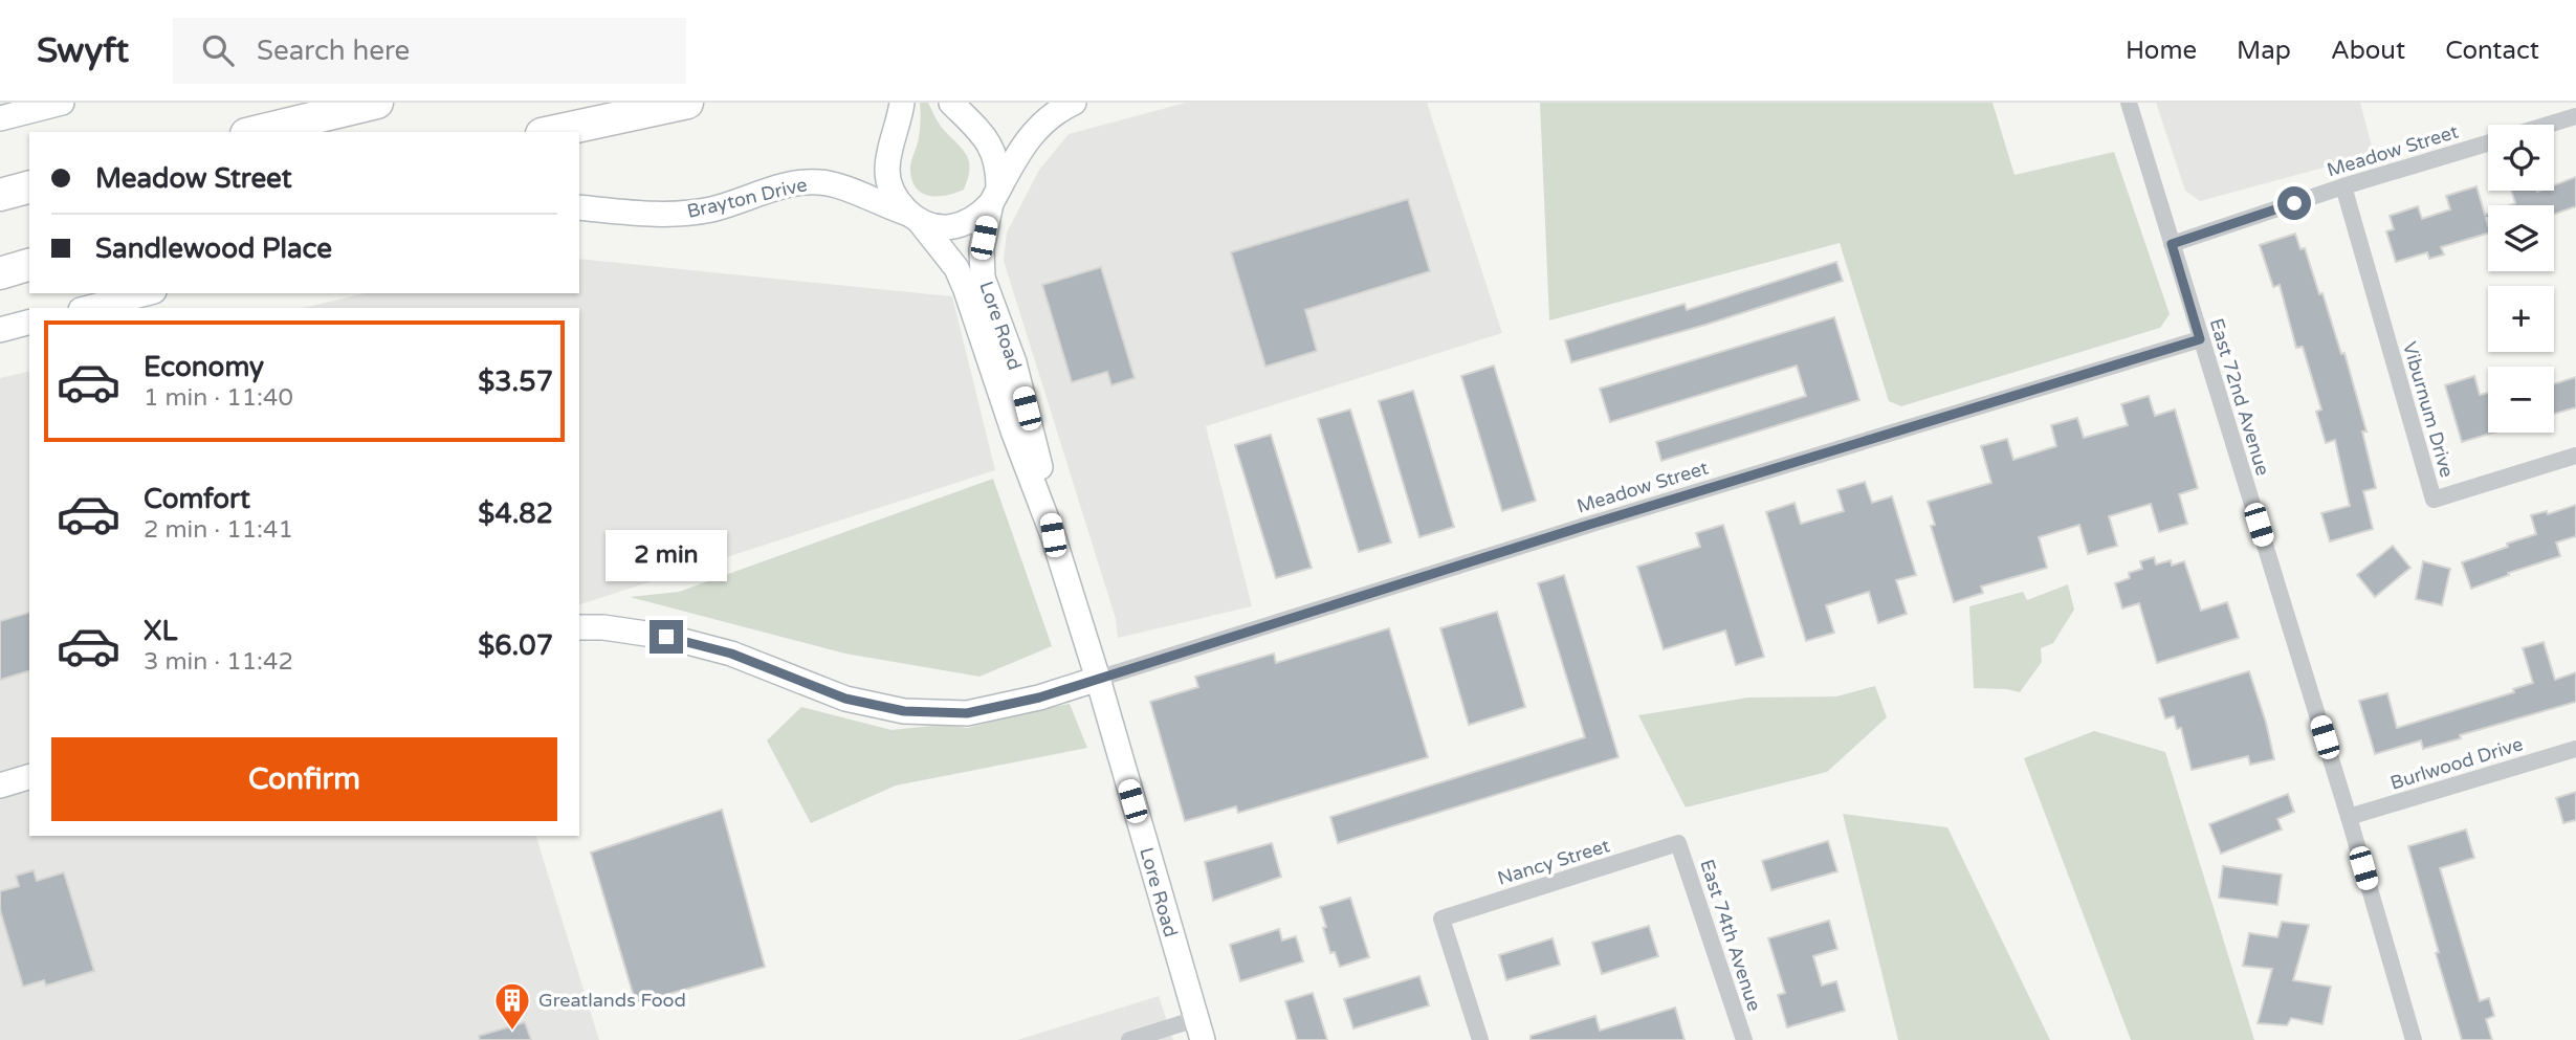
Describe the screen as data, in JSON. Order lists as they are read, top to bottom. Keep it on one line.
{"streets":{"street":["Meadow Street","Brayton Drive","Lore Road","East 72nd Avenue","Viburnum Drive","Burlwood Drive","Nancy Street","East 74th Avenue"]},"crossings":[["Meadow Street","Lore Road"],["Meadow Street","East 72nd Avenue"],["Meadow Street","Viburnum Drive"],["Brayton Drive","Lore Road"],["East 72nd Avenue","Burlwood Drive"],["Nancy Street","East 74th Avenue"]],"places":{"building":["Greatlands Food"]},"page":{"header":"Swyft","search":"Search here","nav":["Home","Map","About","Contact"],"map_buttons":["+","−"],"banner":["Meadow Street","Sandlewood Place"],"list":[{"name":"Economy","note":"1 min · 11:40","value":"$3.57"},{"name":"Comfort","note":"2 min · 11:41","value":"$4.82"},{"name":"XL","note":"3 min · 11:42","value":"$6.07"}],"bubble":"2 min","buttons":"Confirm"}}
